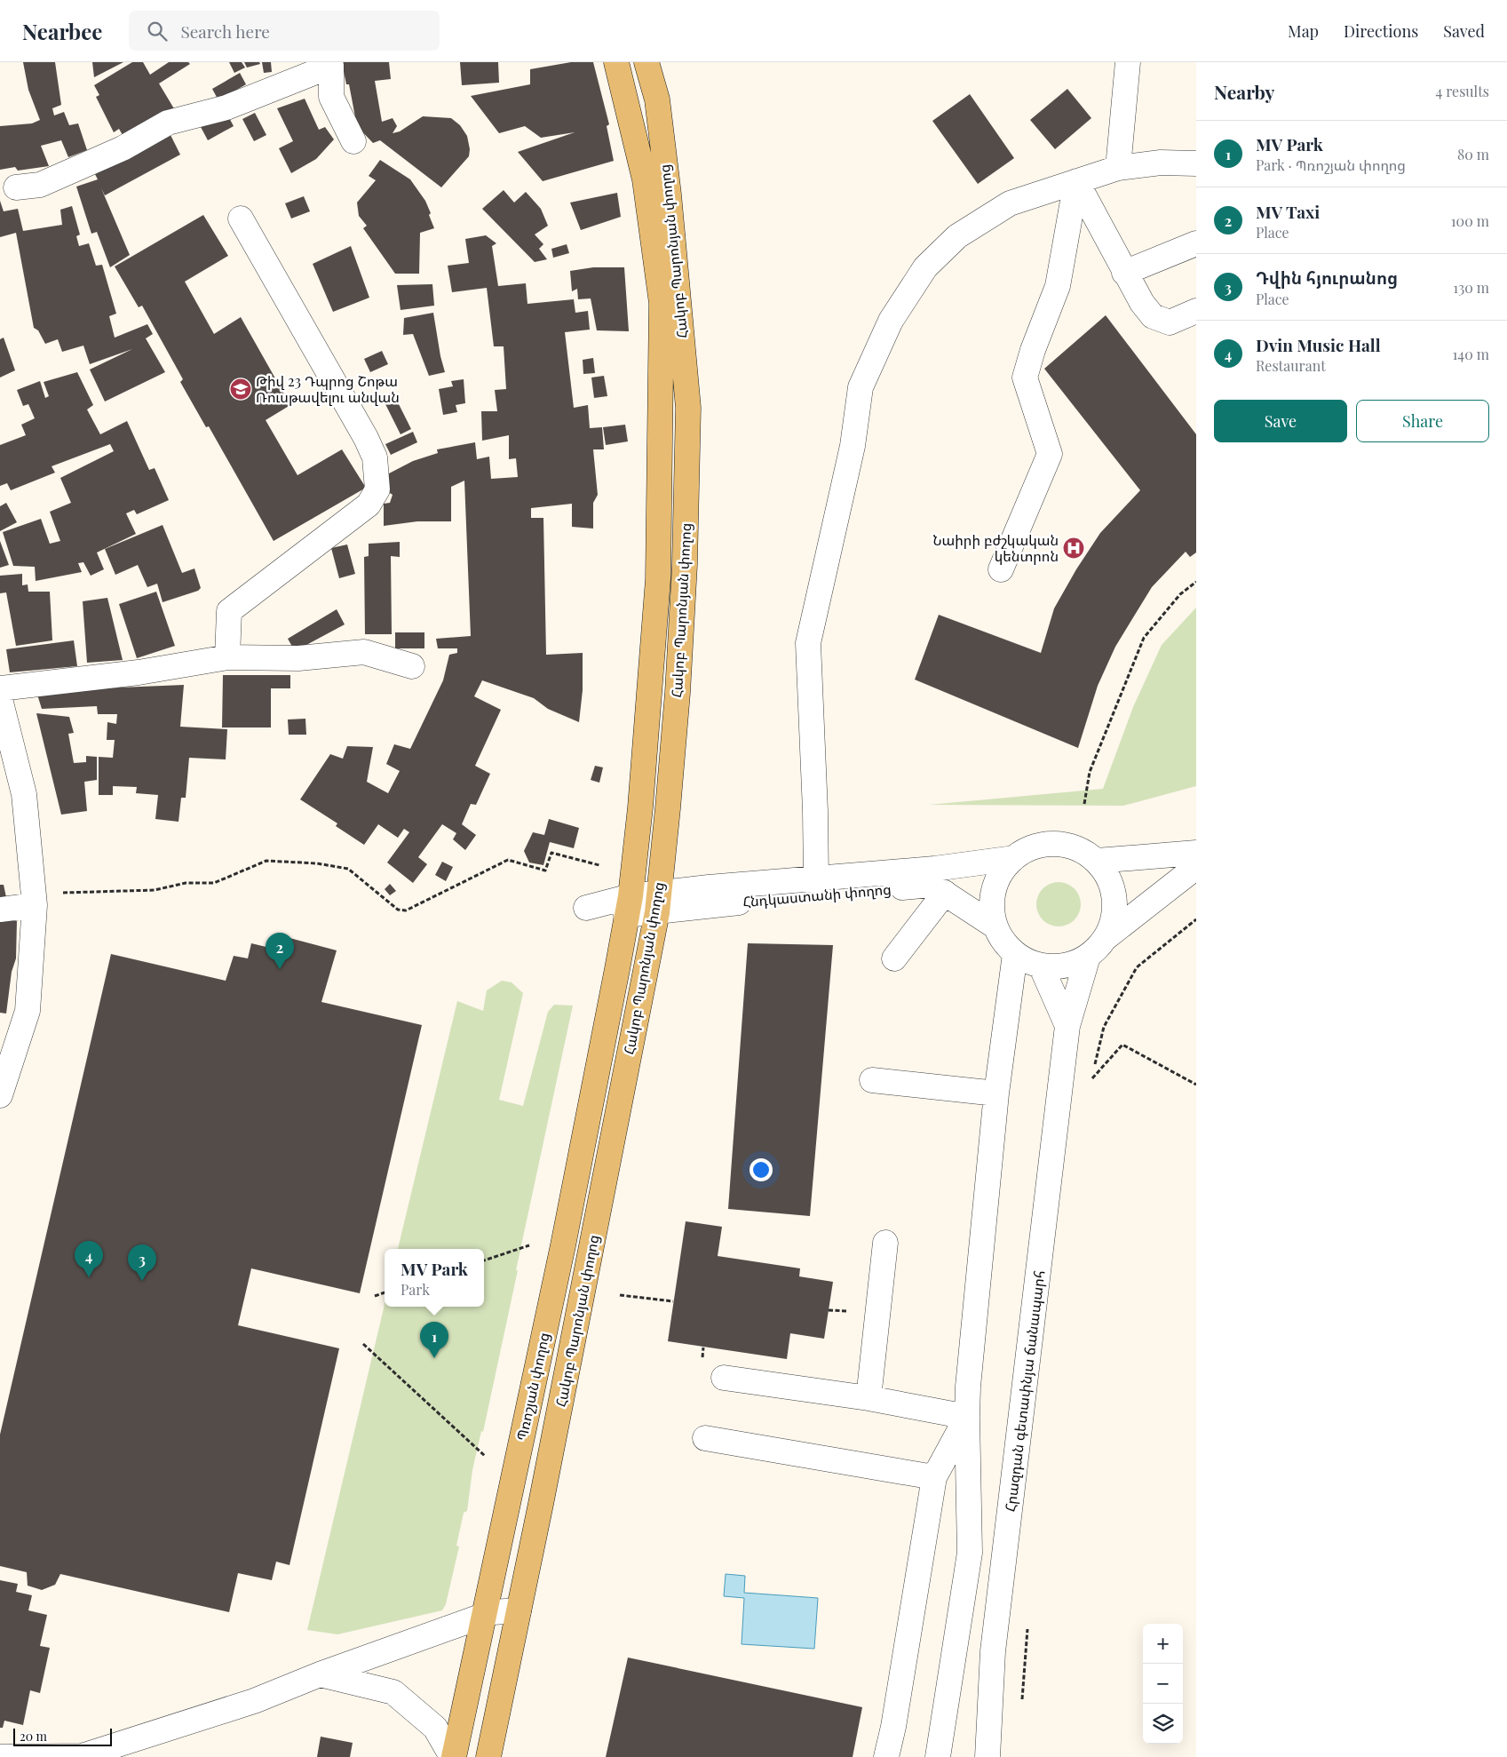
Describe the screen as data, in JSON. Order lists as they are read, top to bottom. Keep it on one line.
{"streets":{"main road":["Հակոբ Պարոնյան փողոց","Պռոշյան փողոց"],"street":["Հնդկաստանի փողոց","Հրազդան գետափնյա ճանապարհ"]},"crossings":[["Հակոբ Պարոնյան փողոց","Հնդկաստանի փողոց"],["Հակոբ Պարոնյան փողոց","Պռոշյան փողոց"],["Հնդկաստանի փողոց","Հրազդան գետափնյա ճանապարհ"]],"places":{"school or university":["Թիվ 23 Դպրոց Շոթա Ռուսթավելու անվան"],"hospital":["Նաիրի բժշկական կենտրոն"]},"scale_bar":"20 m","page":{"header":"Nearbee","search":"Search here","nav":["Map","Directions","Saved"],"heading":["Nearby","4 results"],"list":[{"mark":"1","name":"MV Park","note":"Park · Պռոշյան փողոց","value":"80 m"},{"mark":"2","name":"MV Taxi","note":"Place","value":"100 m"},{"mark":"3","name":"Դվին հյուրանոց","note":"Place","value":"130 m"},{"mark":"4","name":"Dvin Music Hall","note":"Restaurant","value":"140 m"}],"buttons":["Save","Share"],"pins":["2","4","3","1"],"popup":["MV Park","Park"],"map_buttons":["+","−"],"scale":"20 m"}}
